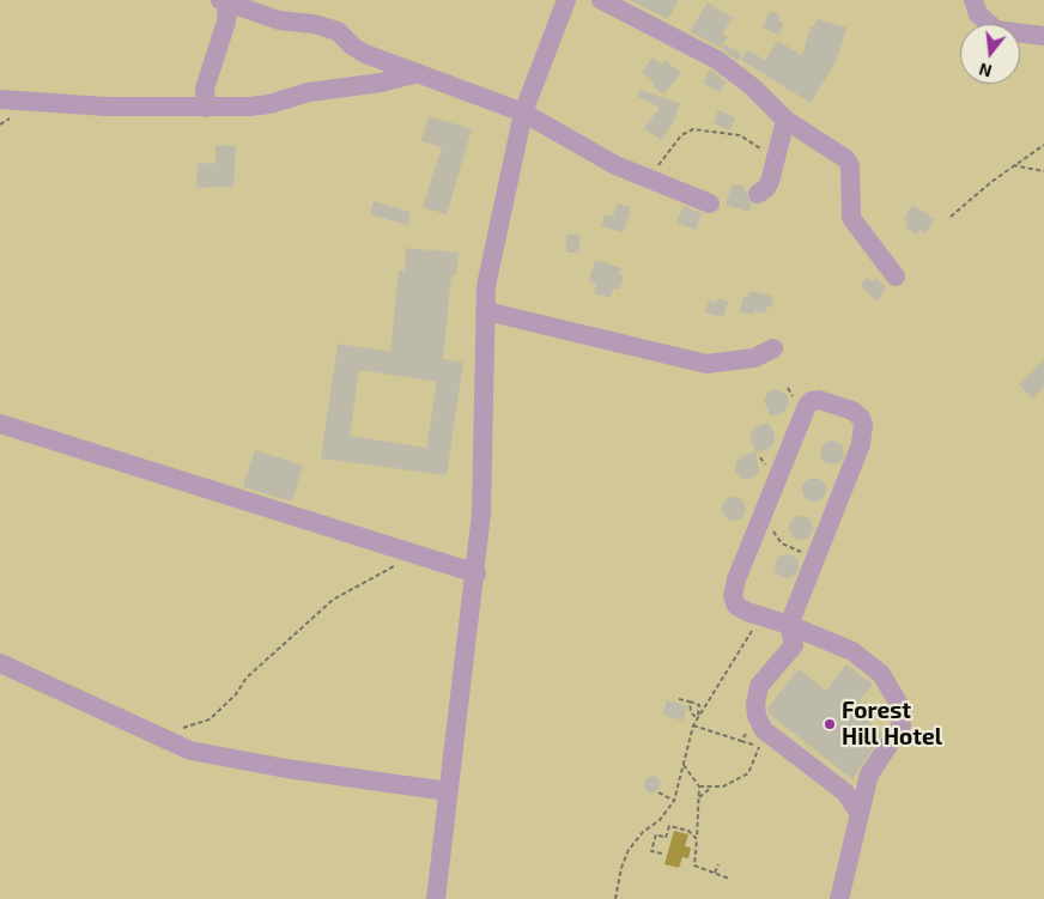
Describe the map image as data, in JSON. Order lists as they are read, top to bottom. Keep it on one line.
{"places":["Forest Hill Hotel"],"north":"bottom"}
